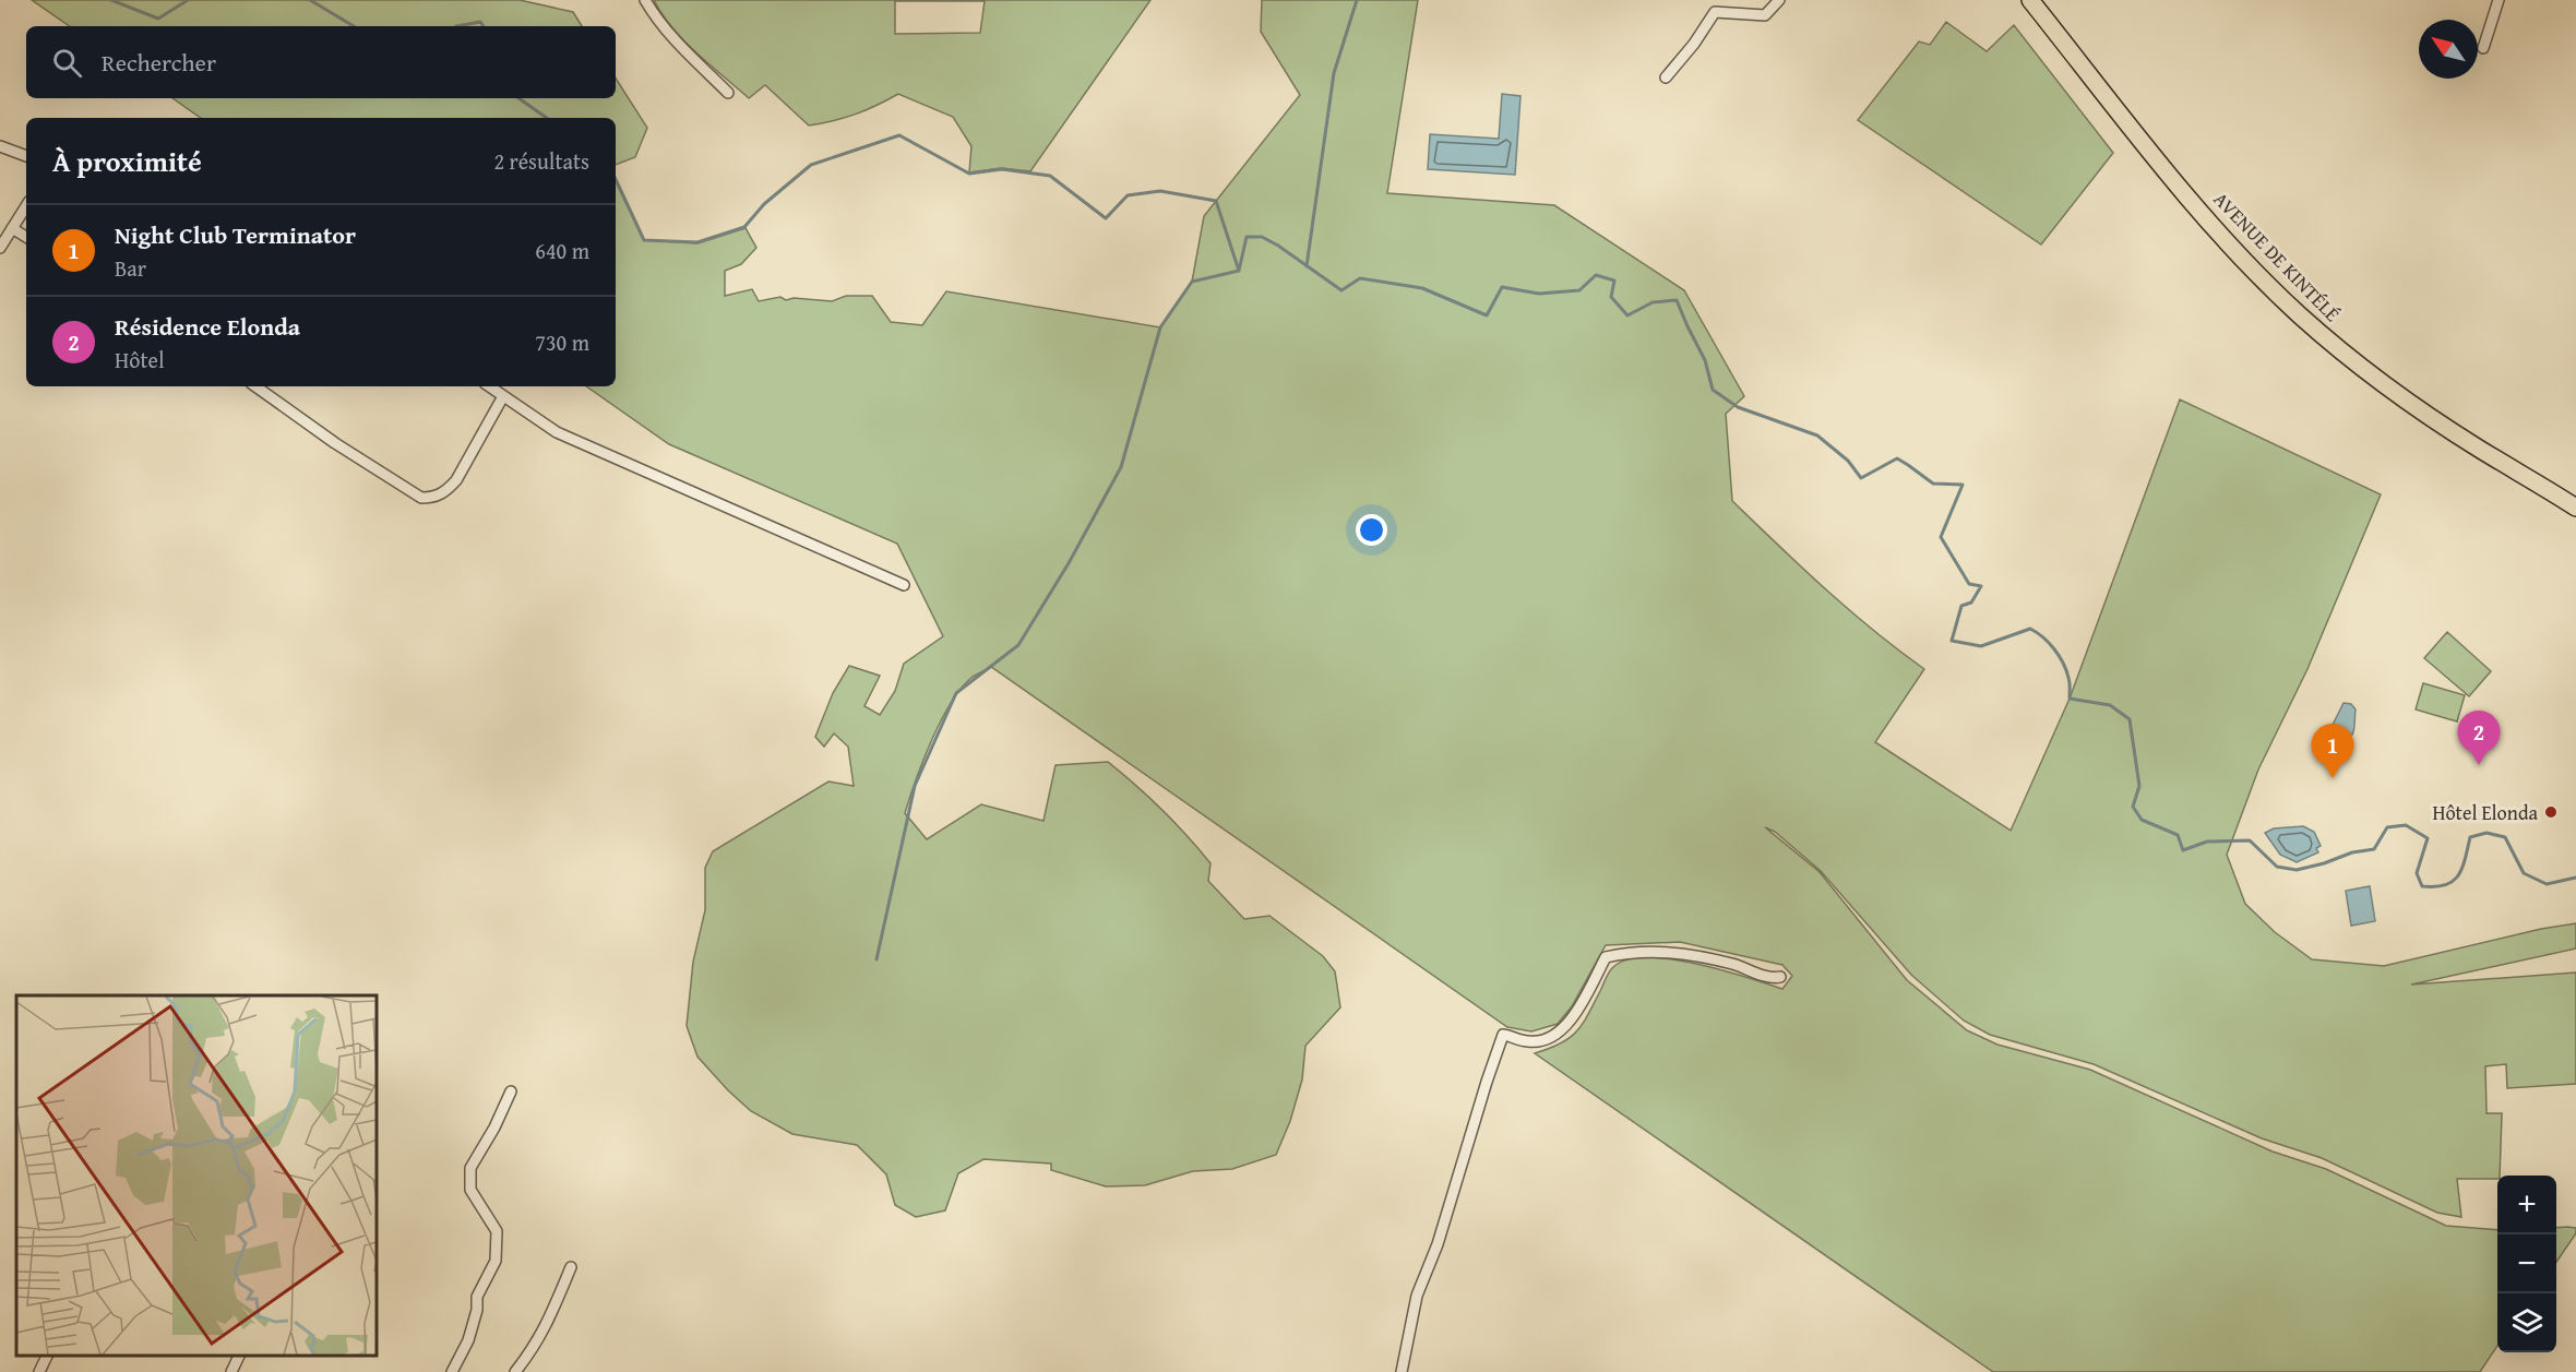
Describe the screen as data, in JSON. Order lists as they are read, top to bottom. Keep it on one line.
{"streets":{"main road":["AVENUE DE KINTÉLÉ"]},"places":["Hôtel Elonda"],"north":"top left","page":{"search":"Rechercher","heading":["À proximité","2 résultats"],"list":[{"mark":"1","name":"Night Club Terminator","note":"Bar","value":"640 m"},{"mark":"2","name":"Résidence Elonda","note":"Hôtel","value":"730 m"}],"pins":["2","1"],"map_buttons":["+","−"]}}
